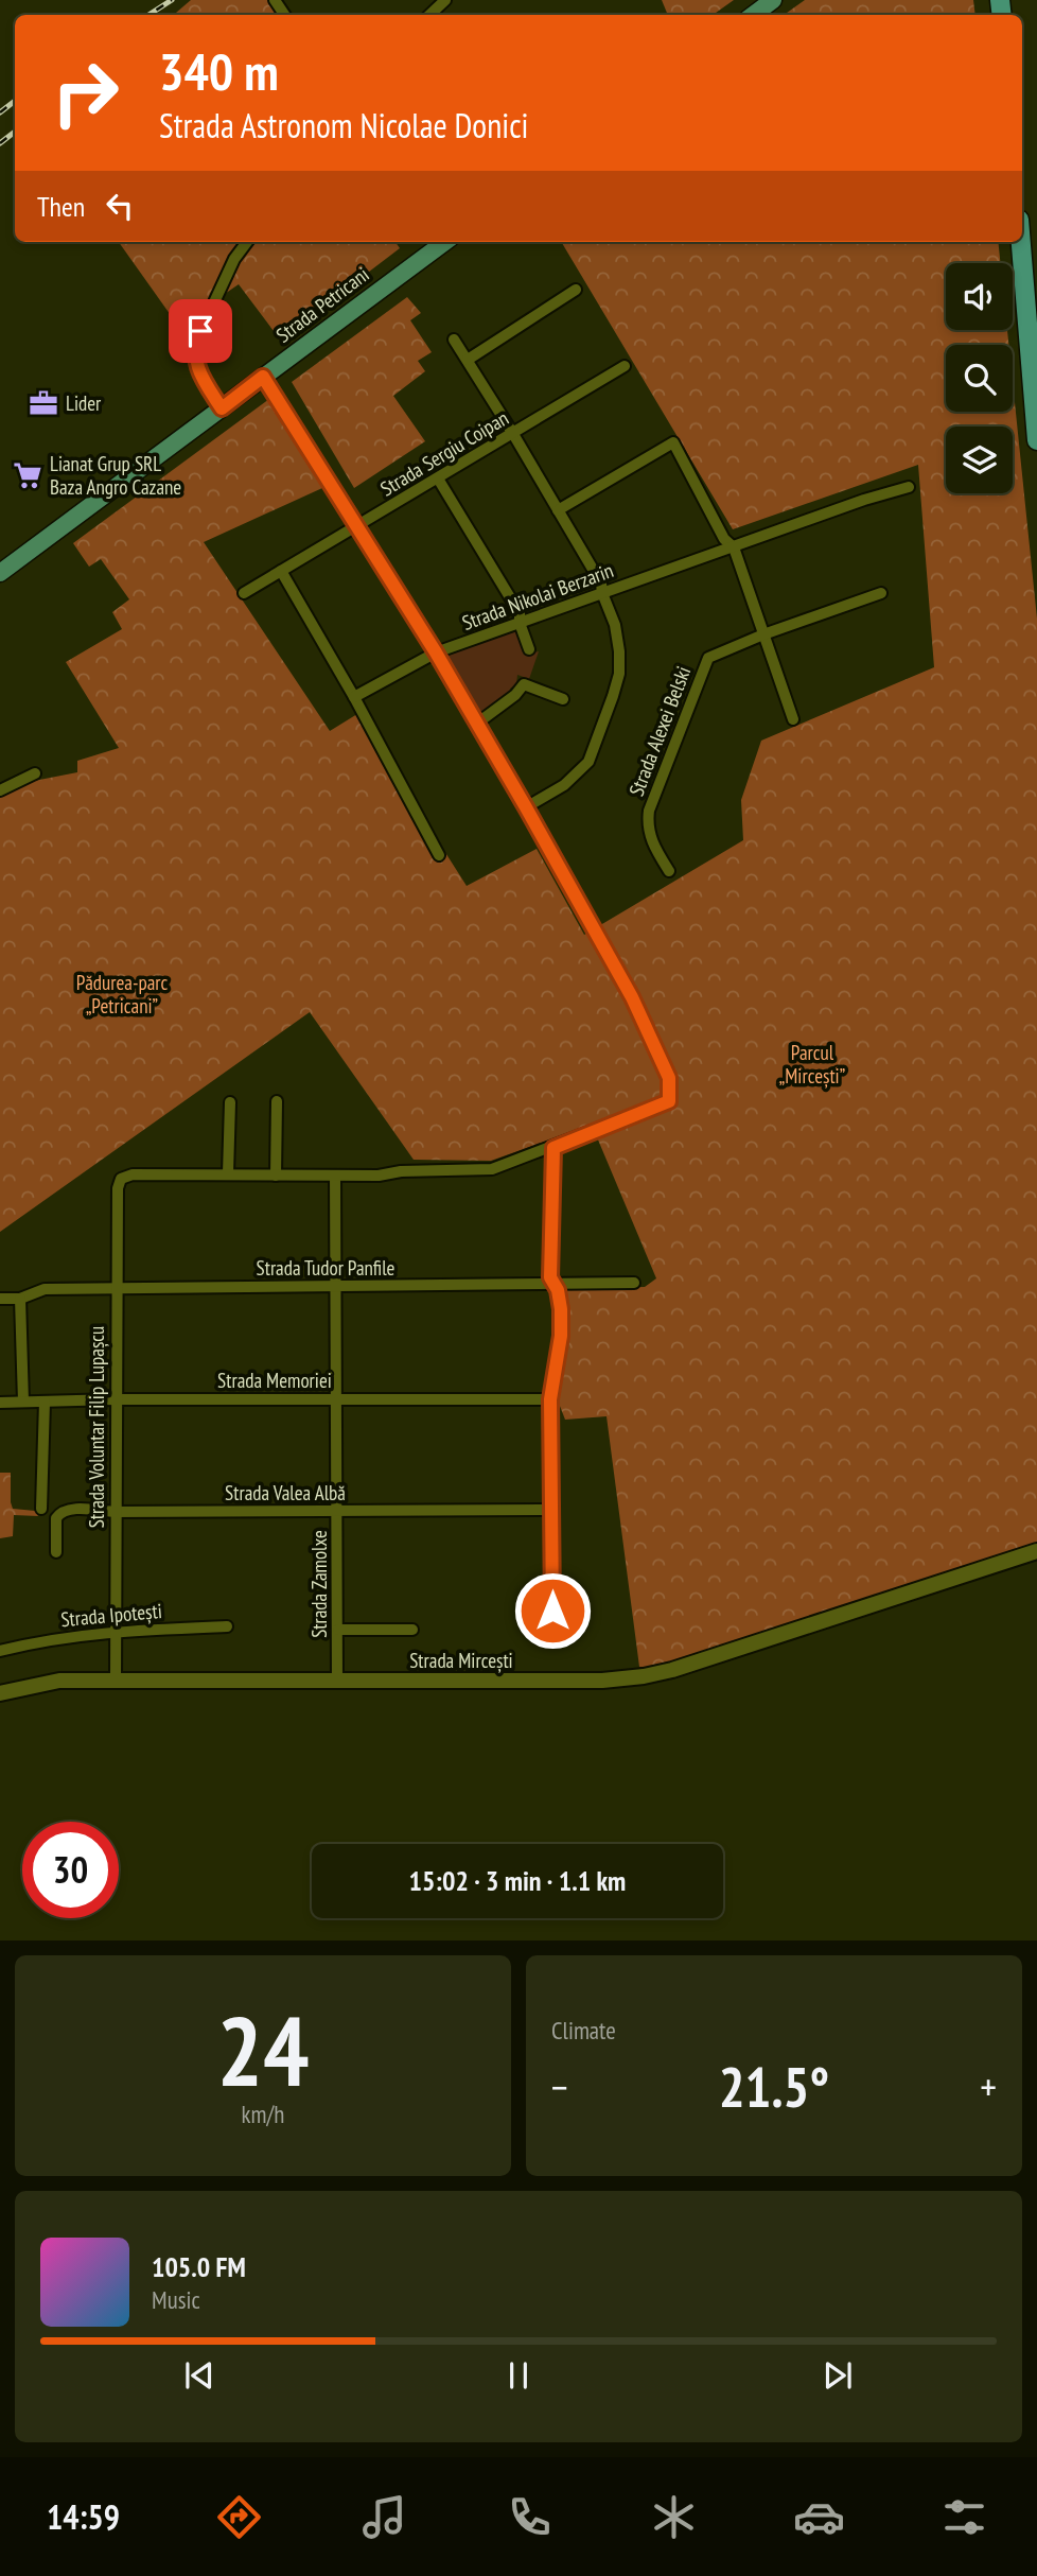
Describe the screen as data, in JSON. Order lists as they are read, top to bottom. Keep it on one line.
{"streets":{"main road":["Strada Petricani","Strada Mircești"],"street":["Strada Sergiu Coipan","Strada Nikolai Berzarin","Strada Alexei Belski","Strada Tudor Panfile","Strada Memoriei","Strada Voluntar Filip Lupașcu","Strada Valea Albă","Strada Zamolxe","Strada Ipotești"]},"crossings":[["Strada Tudor Panfile","Strada Voluntar Filip Lupașcu"],["Strada Tudor Panfile","Strada Zamolxe"],["Strada Memoriei","Strada Voluntar Filip Lupașcu"],["Strada Memoriei","Strada Zamolxe"],["Strada Voluntar Filip Lupașcu","Strada Valea Albă"],["Strada Voluntar Filip Lupașcu","Strada Ipotești"],["Strada Voluntar Filip Lupașcu","Strada Mircești"],["Strada Valea Albă","Strada Zamolxe"],["Strada Zamolxe","Strada Mircești"]],"parks":["Pădurea-parc „Petricani”","Parcul „Mircești”"],"places":{"office":["Lider"],"supermarket":["Lianat Grup SRL Baza Angro Cazane"]},"page":{"turn":["340 m","Strada Astronom Nicolae Donici"],"then":"Then","limit":"30","trip":"15:02 · 3 min · 1.1 km","tile":[["24","km/h"],"Climate"],"heat":["−","21.5°","+"],"song":["105.0 FM","Music"],"tabs":"14:59"}}
